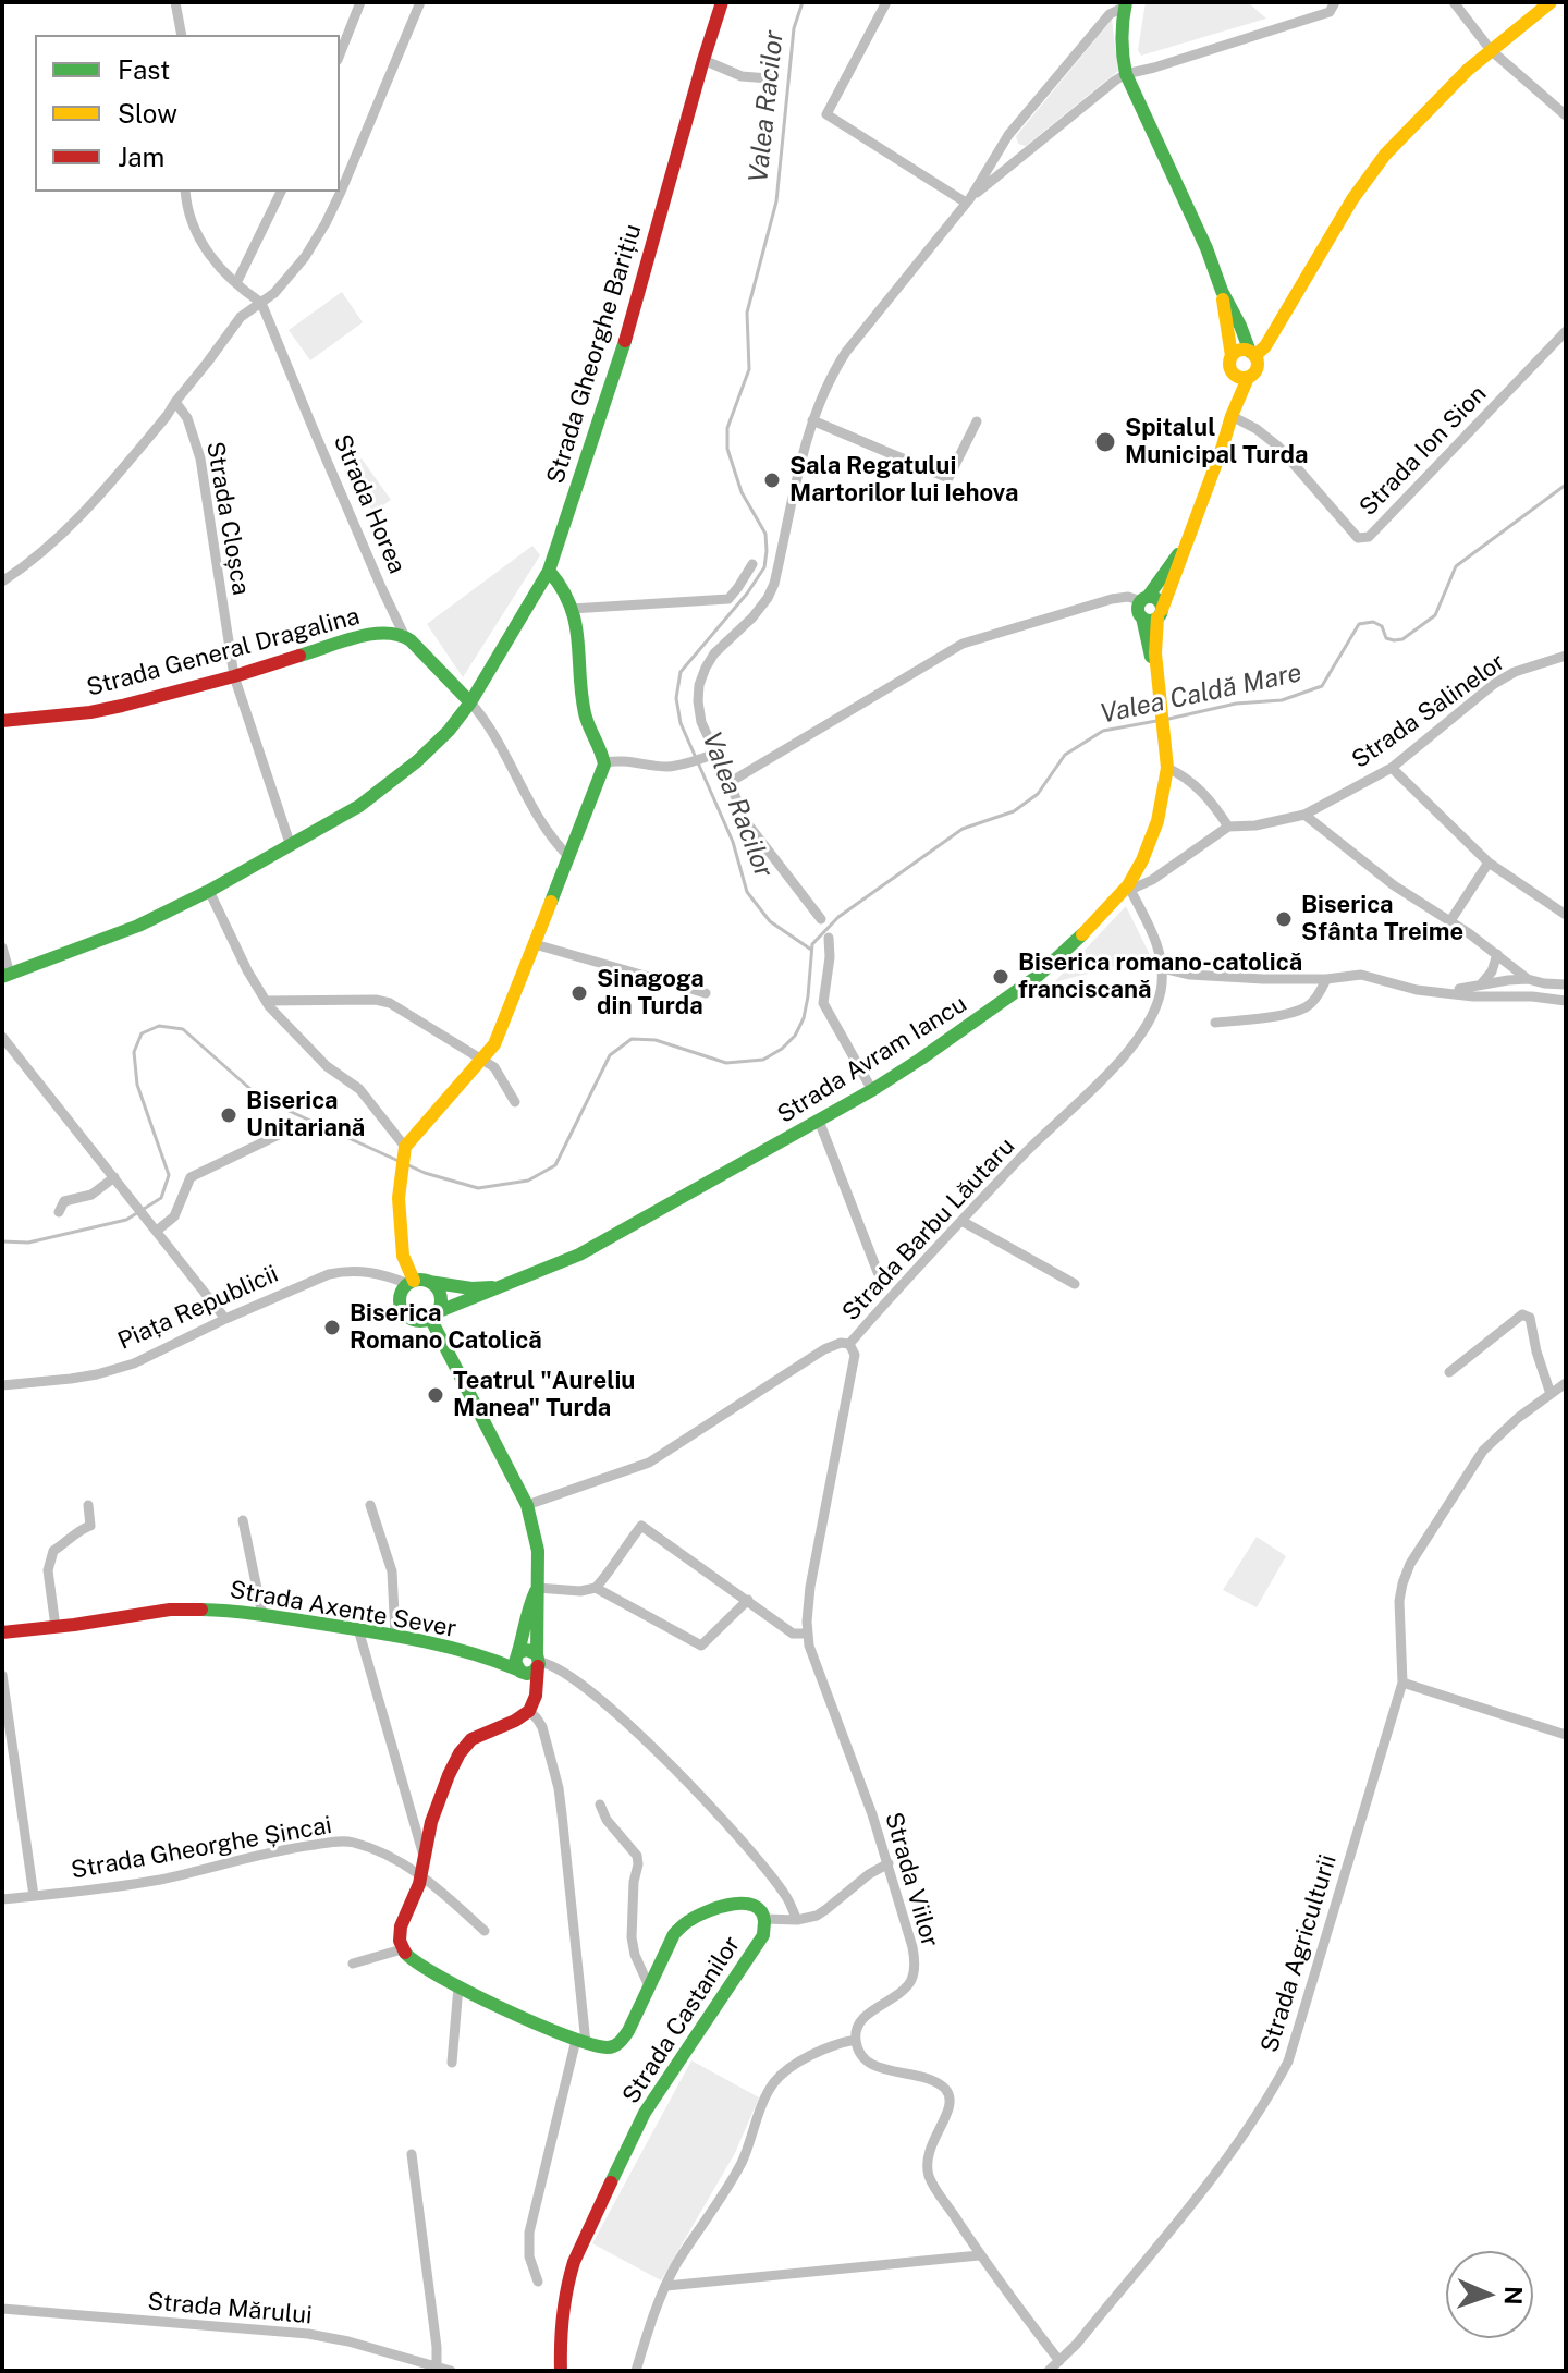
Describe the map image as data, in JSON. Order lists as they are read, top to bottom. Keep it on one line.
{"streets":{"main road":["Strada Gheorghe Barițiu","Strada Horea","Strada General Dragalina","Strada Avram Iancu","Strada Axente Sever","Strada Castanilor"],"street":["Strada Ion Sion","Strada Cloșca","Strada Salinelor","Strada Barbu Lăutaru","Piața Republicii","Strada Gheorghe Șincai","Strada Viilor","Strada Agriculturii","Strada Mărului"]},"crossings":[["Strada Gheorghe Barițiu","Strada Horea"],["Strada Gheorghe Barițiu","Strada Cloșca"],["Strada Horea","Strada General Dragalina"],["Strada Cloșca","Strada General Dragalina"],["Strada Salinelor","Strada Avram Iancu"],["Strada Avram Iancu","Piața Republicii"],["Strada Barbu Lăutaru","Strada Viilor"]],"water":["Valea Racilor","Valea Caldă Mare"],"places":["Spitalul Municipal Turda","Sala Regatului Martorilor lui Iehova","Biserica Sfânta Treime","Biserica romano-catolică franciscană","Sinagoga din Turda","Biserica Unitariană","Biserica Romano Catolică","Teatrul \"Aureliu Manea\" Turda"],"legend":["Fast","Slow","Jam"],"north":"right"}
